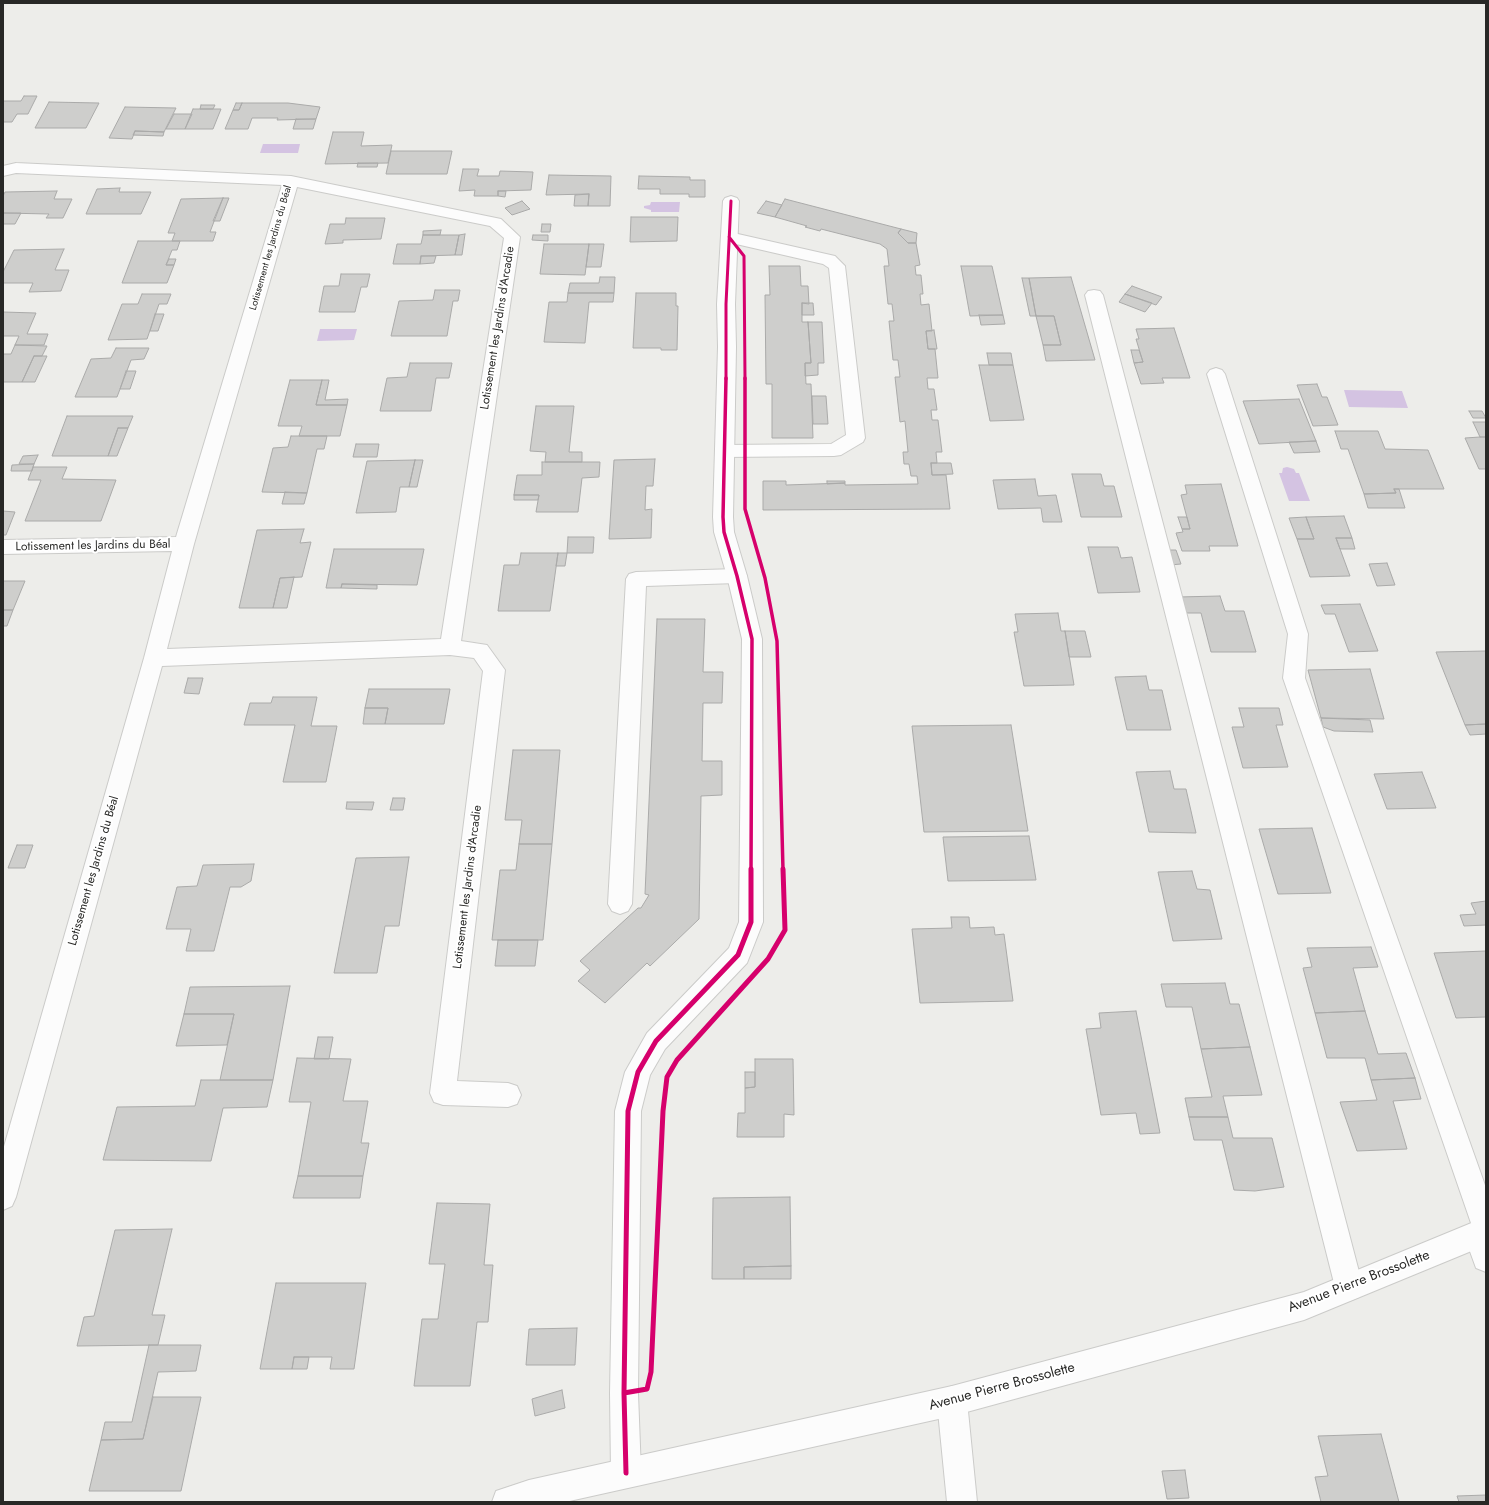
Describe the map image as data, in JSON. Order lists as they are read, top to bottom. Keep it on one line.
{"streets":{"street":["Lotissement les Jardins du Béal","Lotissement les Jardins d'Arcadie","Avenue Pierre Brossolette"]},"crossings":[["Lotissement les Jardins du Béal","Lotissement les Jardins d'Arcadie"]]}
